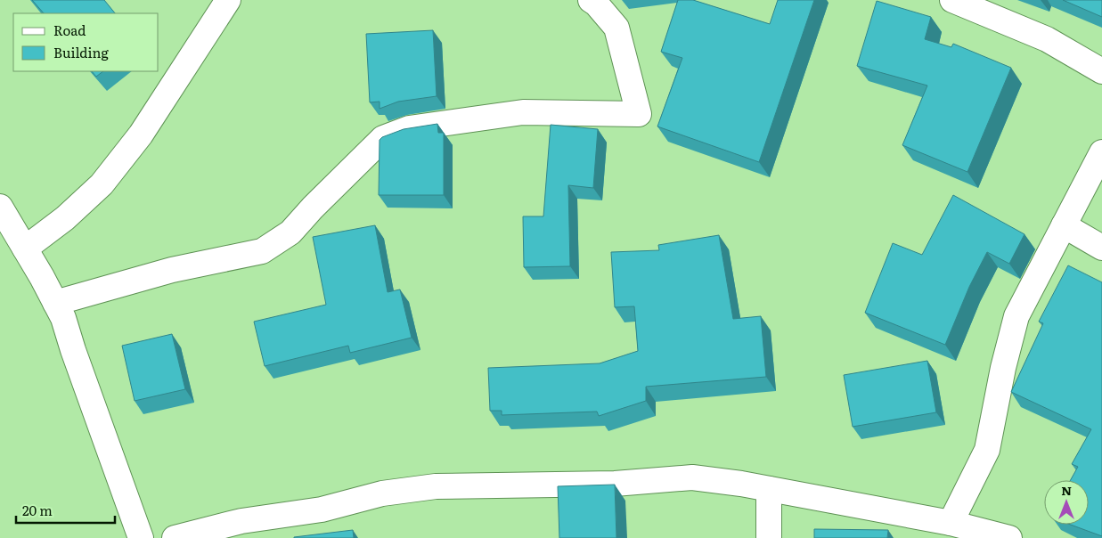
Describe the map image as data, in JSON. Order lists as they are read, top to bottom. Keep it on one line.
{"legend":["Road","Building"],"scale_bar":"20 m","north":"top"}
